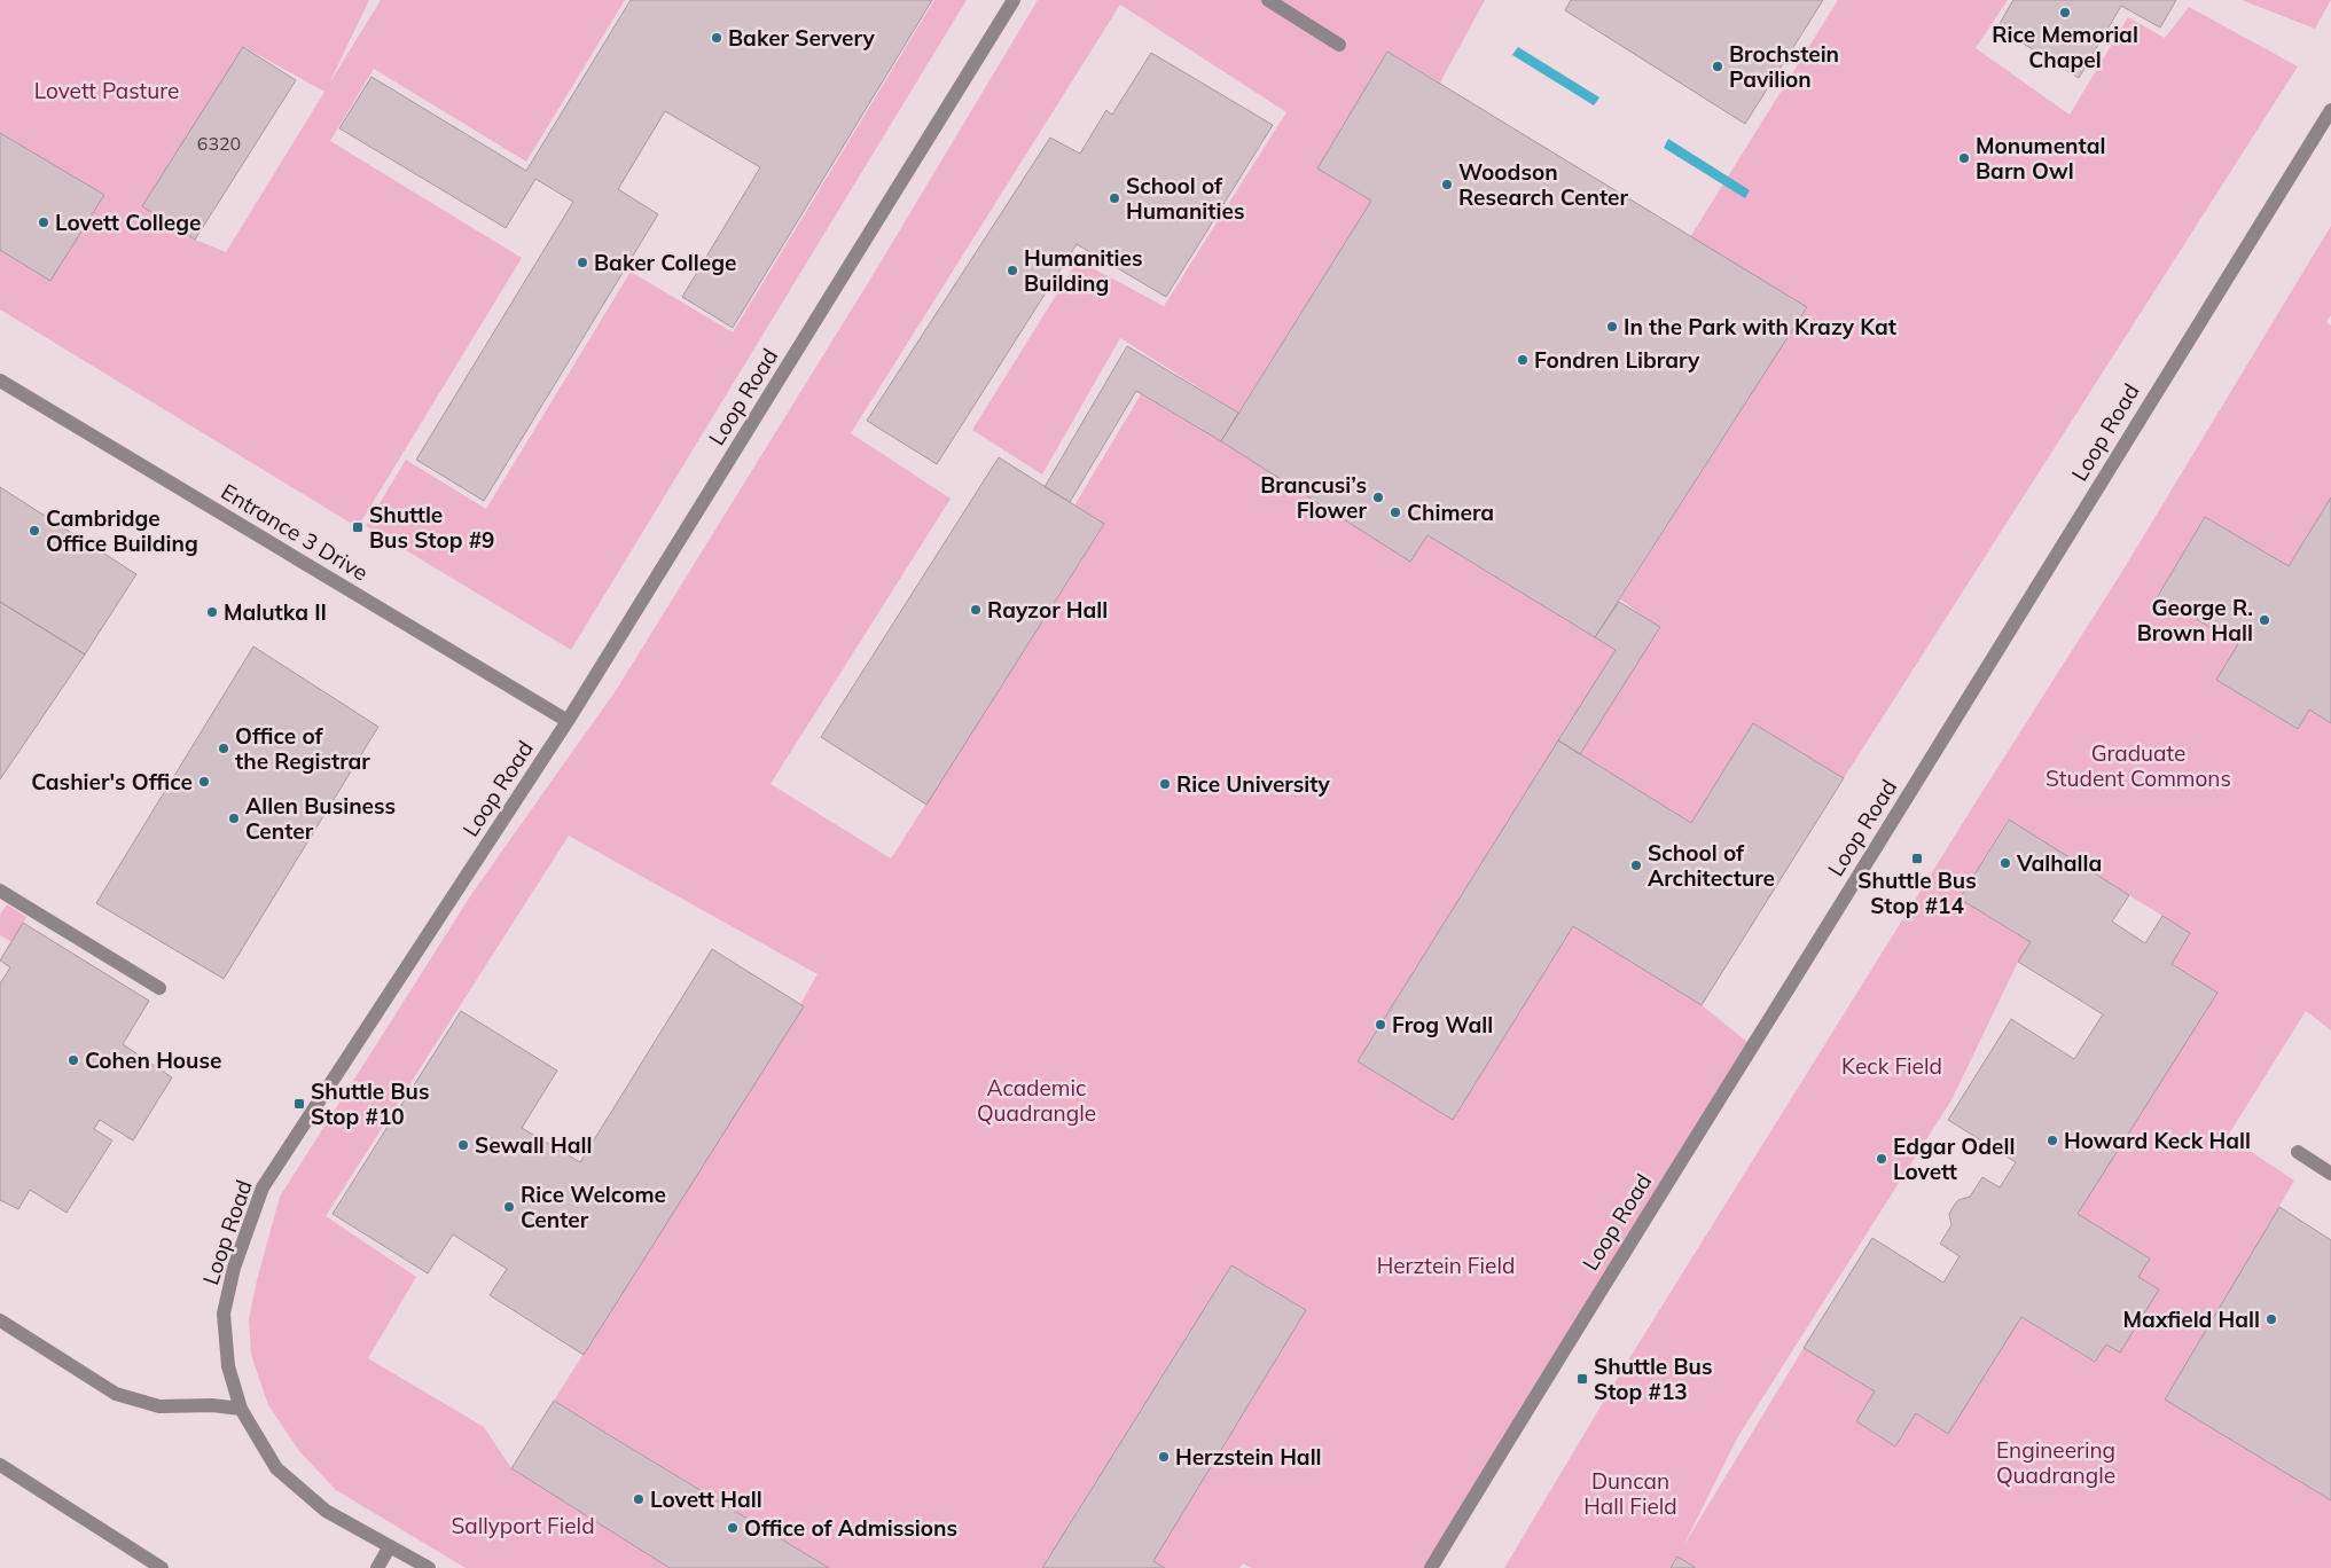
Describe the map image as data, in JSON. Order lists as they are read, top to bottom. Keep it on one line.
{"streets":{"lane":["Loop Road","Entrance 3 Drive"]},"crossings":[["Loop Road","Entrance 3 Drive"]],"parks":["Lovett Pasture","Graduate Student Commons","Keck Field","Academic Quadrangle","Herztein Field","Engineering Quadrangle","Duncan Hall Field","Sallyport Field"],"places":{"other":["Rice Memorial Chapel","Baker Servery","Brochstein Pavilion","Monumental Barn Owl","Woodson Research Center","School of Humanities","Lovett College","Baker College","Humanities Building","In the Park with Krazy Kat","Fondren Library","Brancusi’s Flower","Chimera","Cambridge Office Building","Rayzor Hall","Malutka II","George R. Brown Hall","Office of the Registrar","Cashier's Office","Rice University","Allen Business Center","Valhalla","School of Architecture","Frog Wall","Cohen House","Howard Keck Hall","Sewall Hall","Edgar Odell Lovett","Rice Welcome Center","Maxfield Hall","Herzstein Hall","Lovett Hall","Office of Admissions"],"transit":["Shuttle Bus Stop #9","Shuttle Bus Stop #14","Shuttle Bus Stop #10","Shuttle Bus Stop #13"]},"house_numbers":["6320"]}
